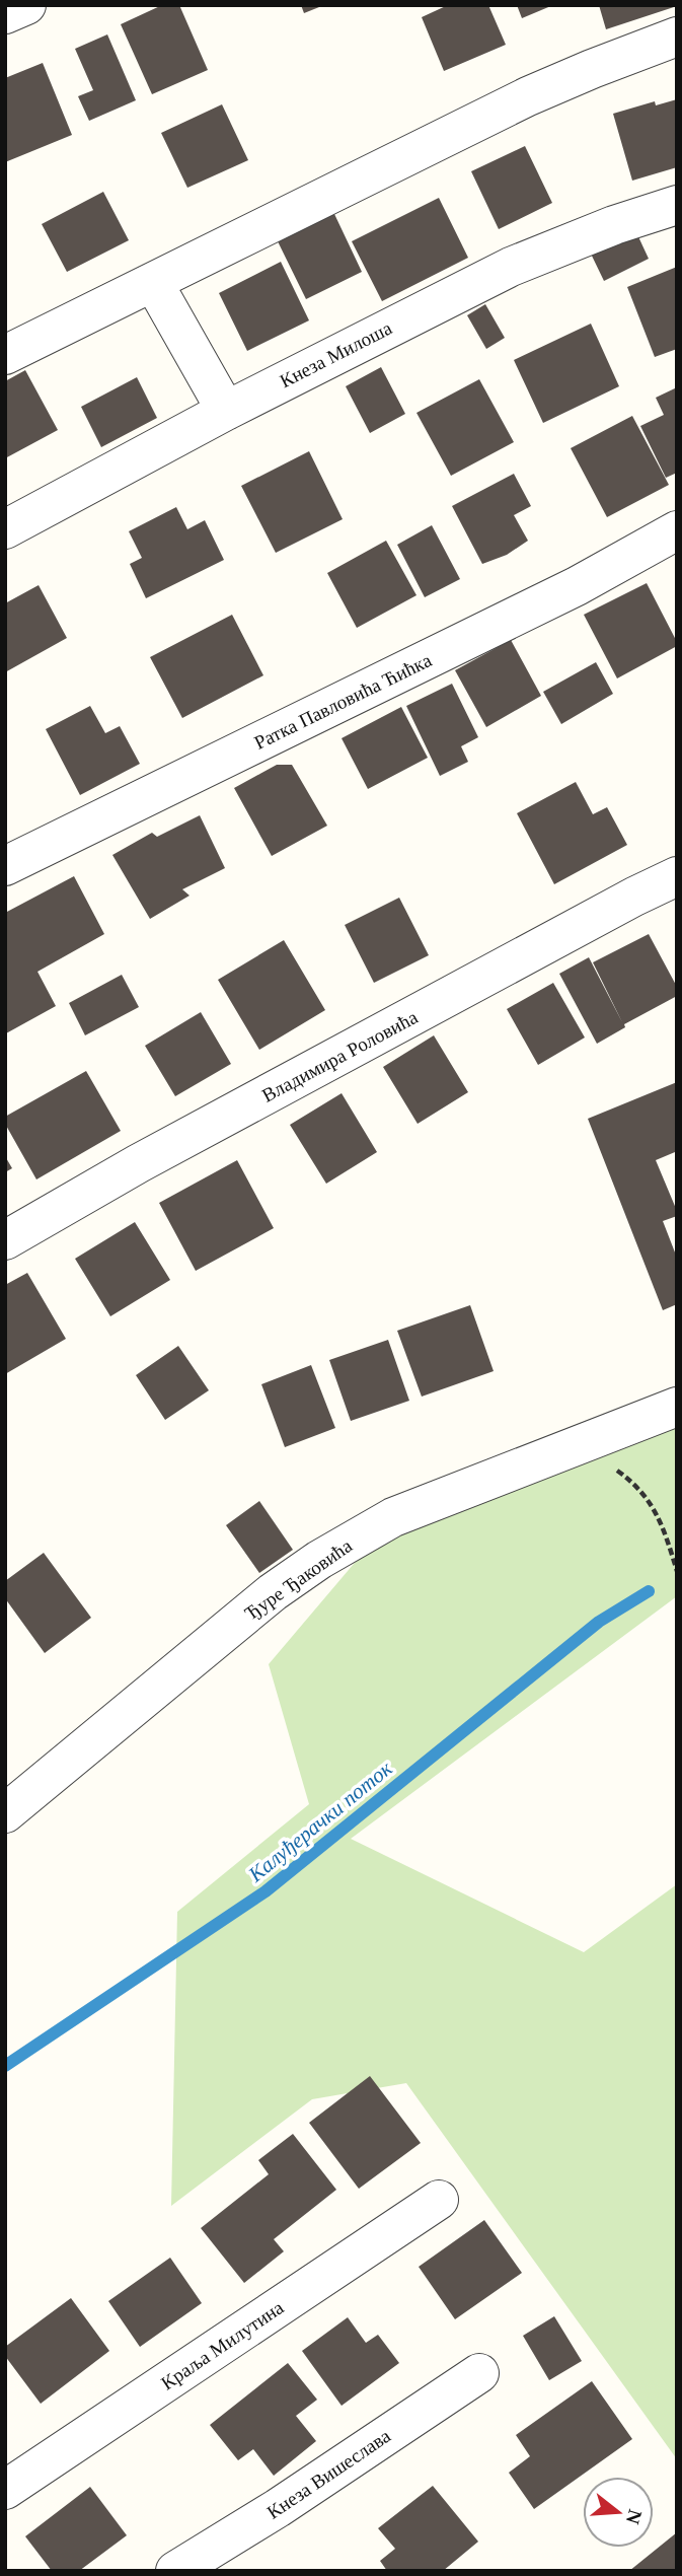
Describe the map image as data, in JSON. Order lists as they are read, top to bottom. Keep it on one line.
{"streets":{"street":["Кнеза Милоша","Ратка Павловића Ћићка","Владимира Роловића","Ђуре Ђаковића","Краља Милутина","Кнеза Вишеслава"]},"water":["Калуђерачки поток"],"north":"right"}
